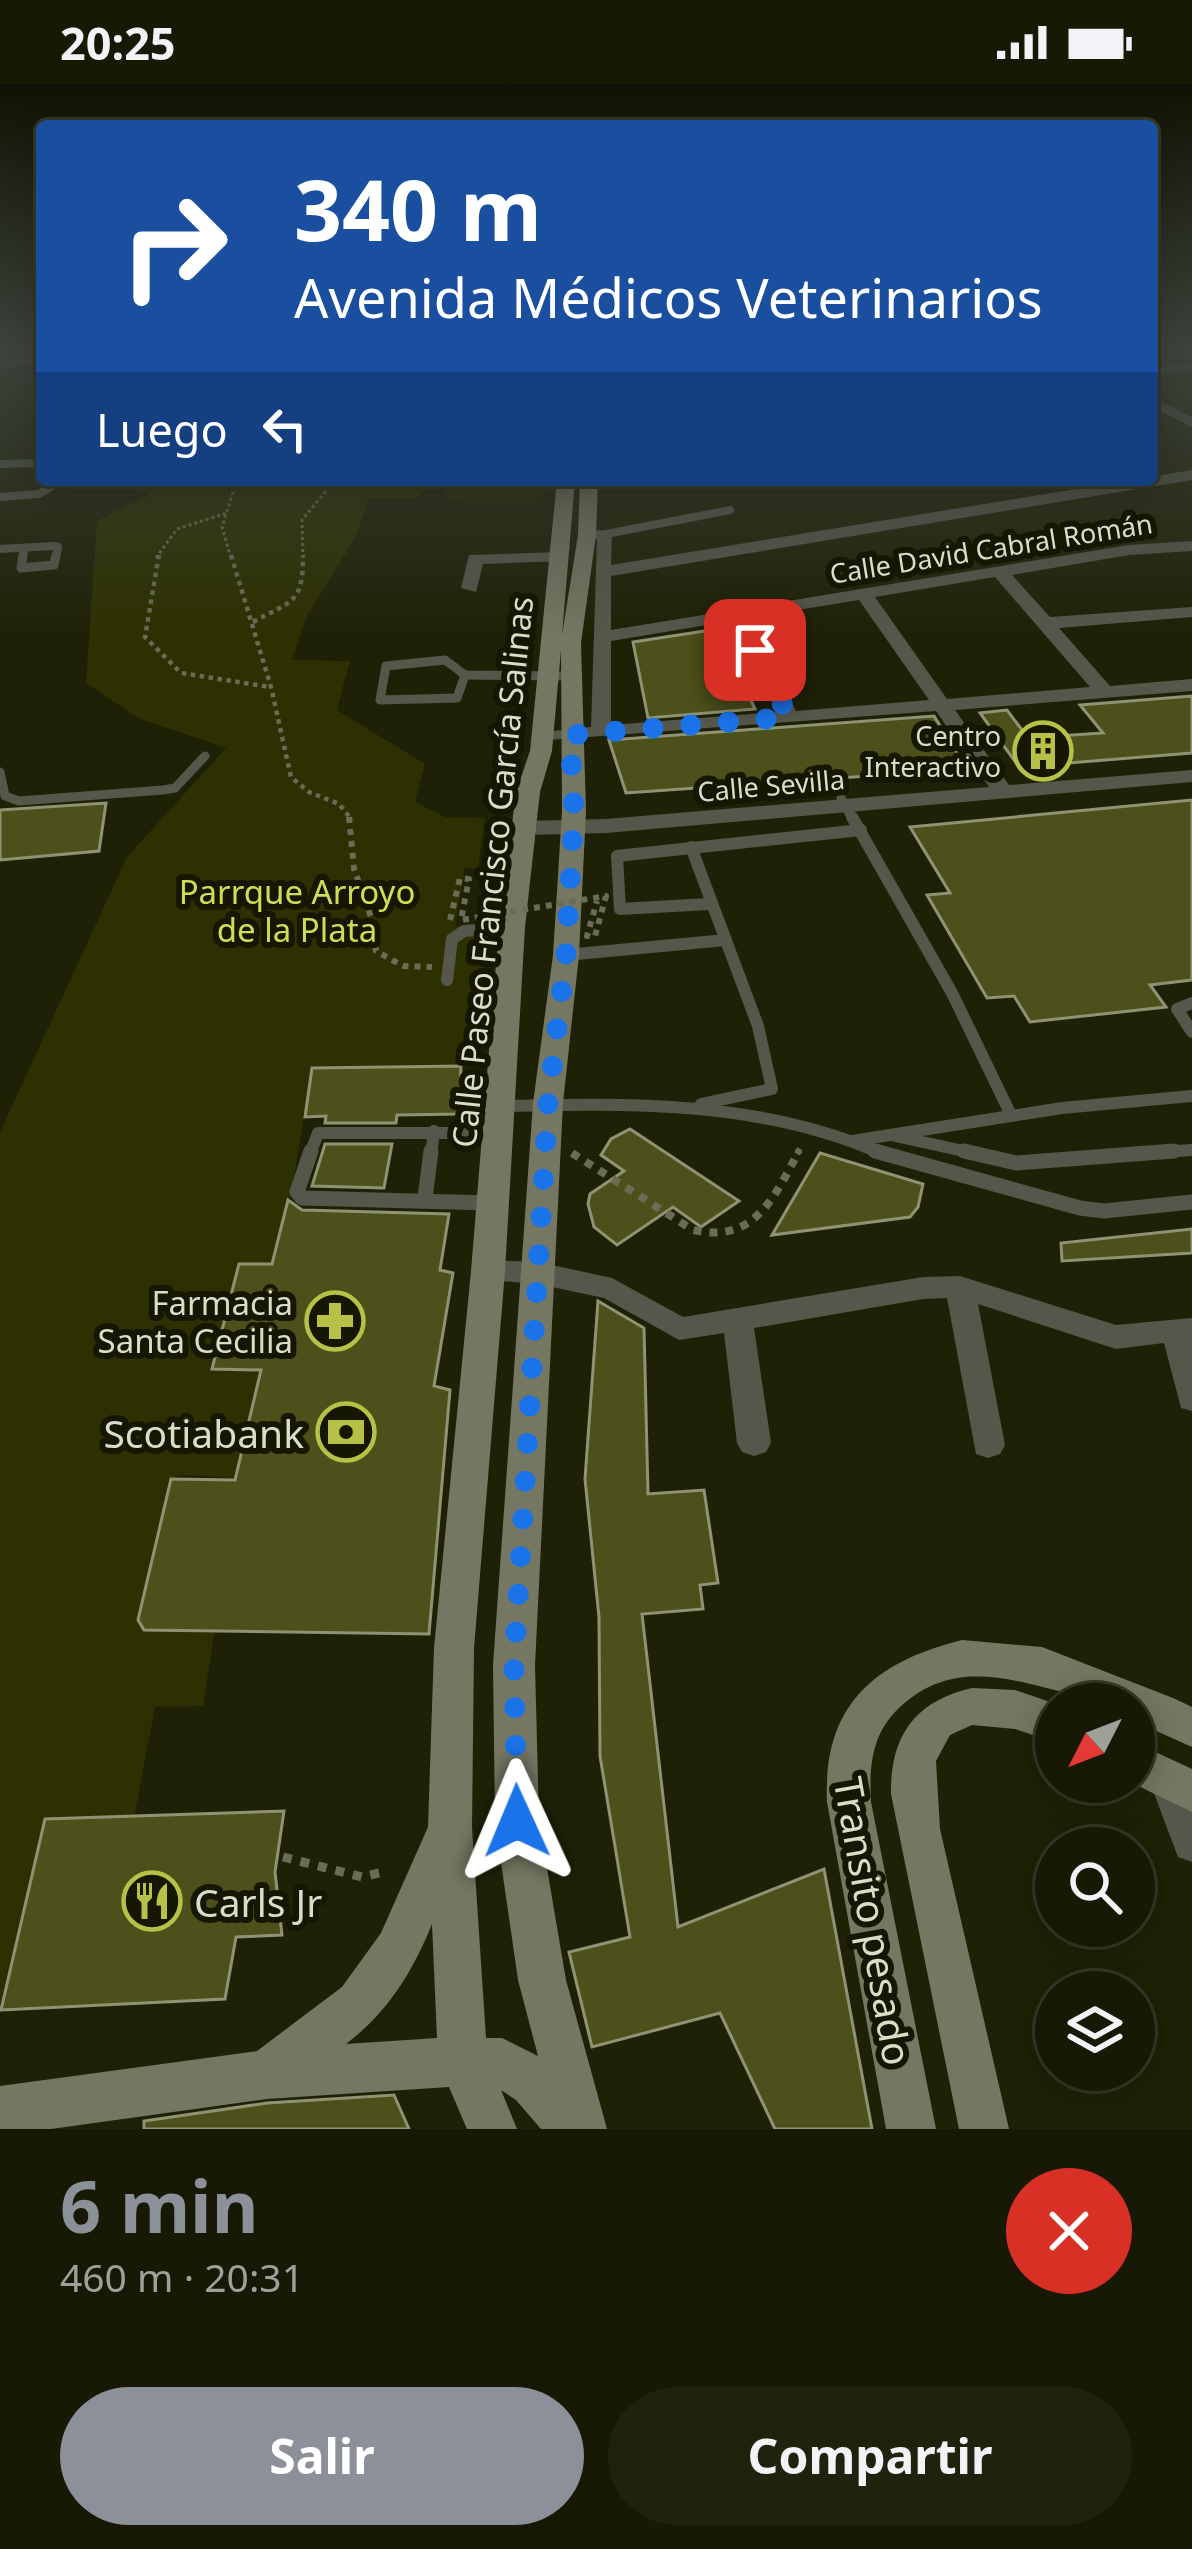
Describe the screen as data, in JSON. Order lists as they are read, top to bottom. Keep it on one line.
{"streets":{"main road":["Calle Paseo Francisco García Salinas","Transito pesado"],"street":["Calle David Cabral Román","Calle Sevilla"]},"crossings":[["Calle Sevilla","Calle Paseo Francisco García Salinas"]],"parks":["Parrque Arroyo de la Plata"],"places":{"building":["Centro Interactivo"],"pharmacy":["Farmacia Santa Cecilia"],"bank":["Scotiabank"],"restaurant":["Carls Jr"]},"north":"bottom left","page":{"status":"20:25","turn":["340 m","Avenida Médicos Veterinarios"],"then":"Luego","heading":["6 min","460 m · 20:31"],"buttons":["Salir","Compartir"]}}
